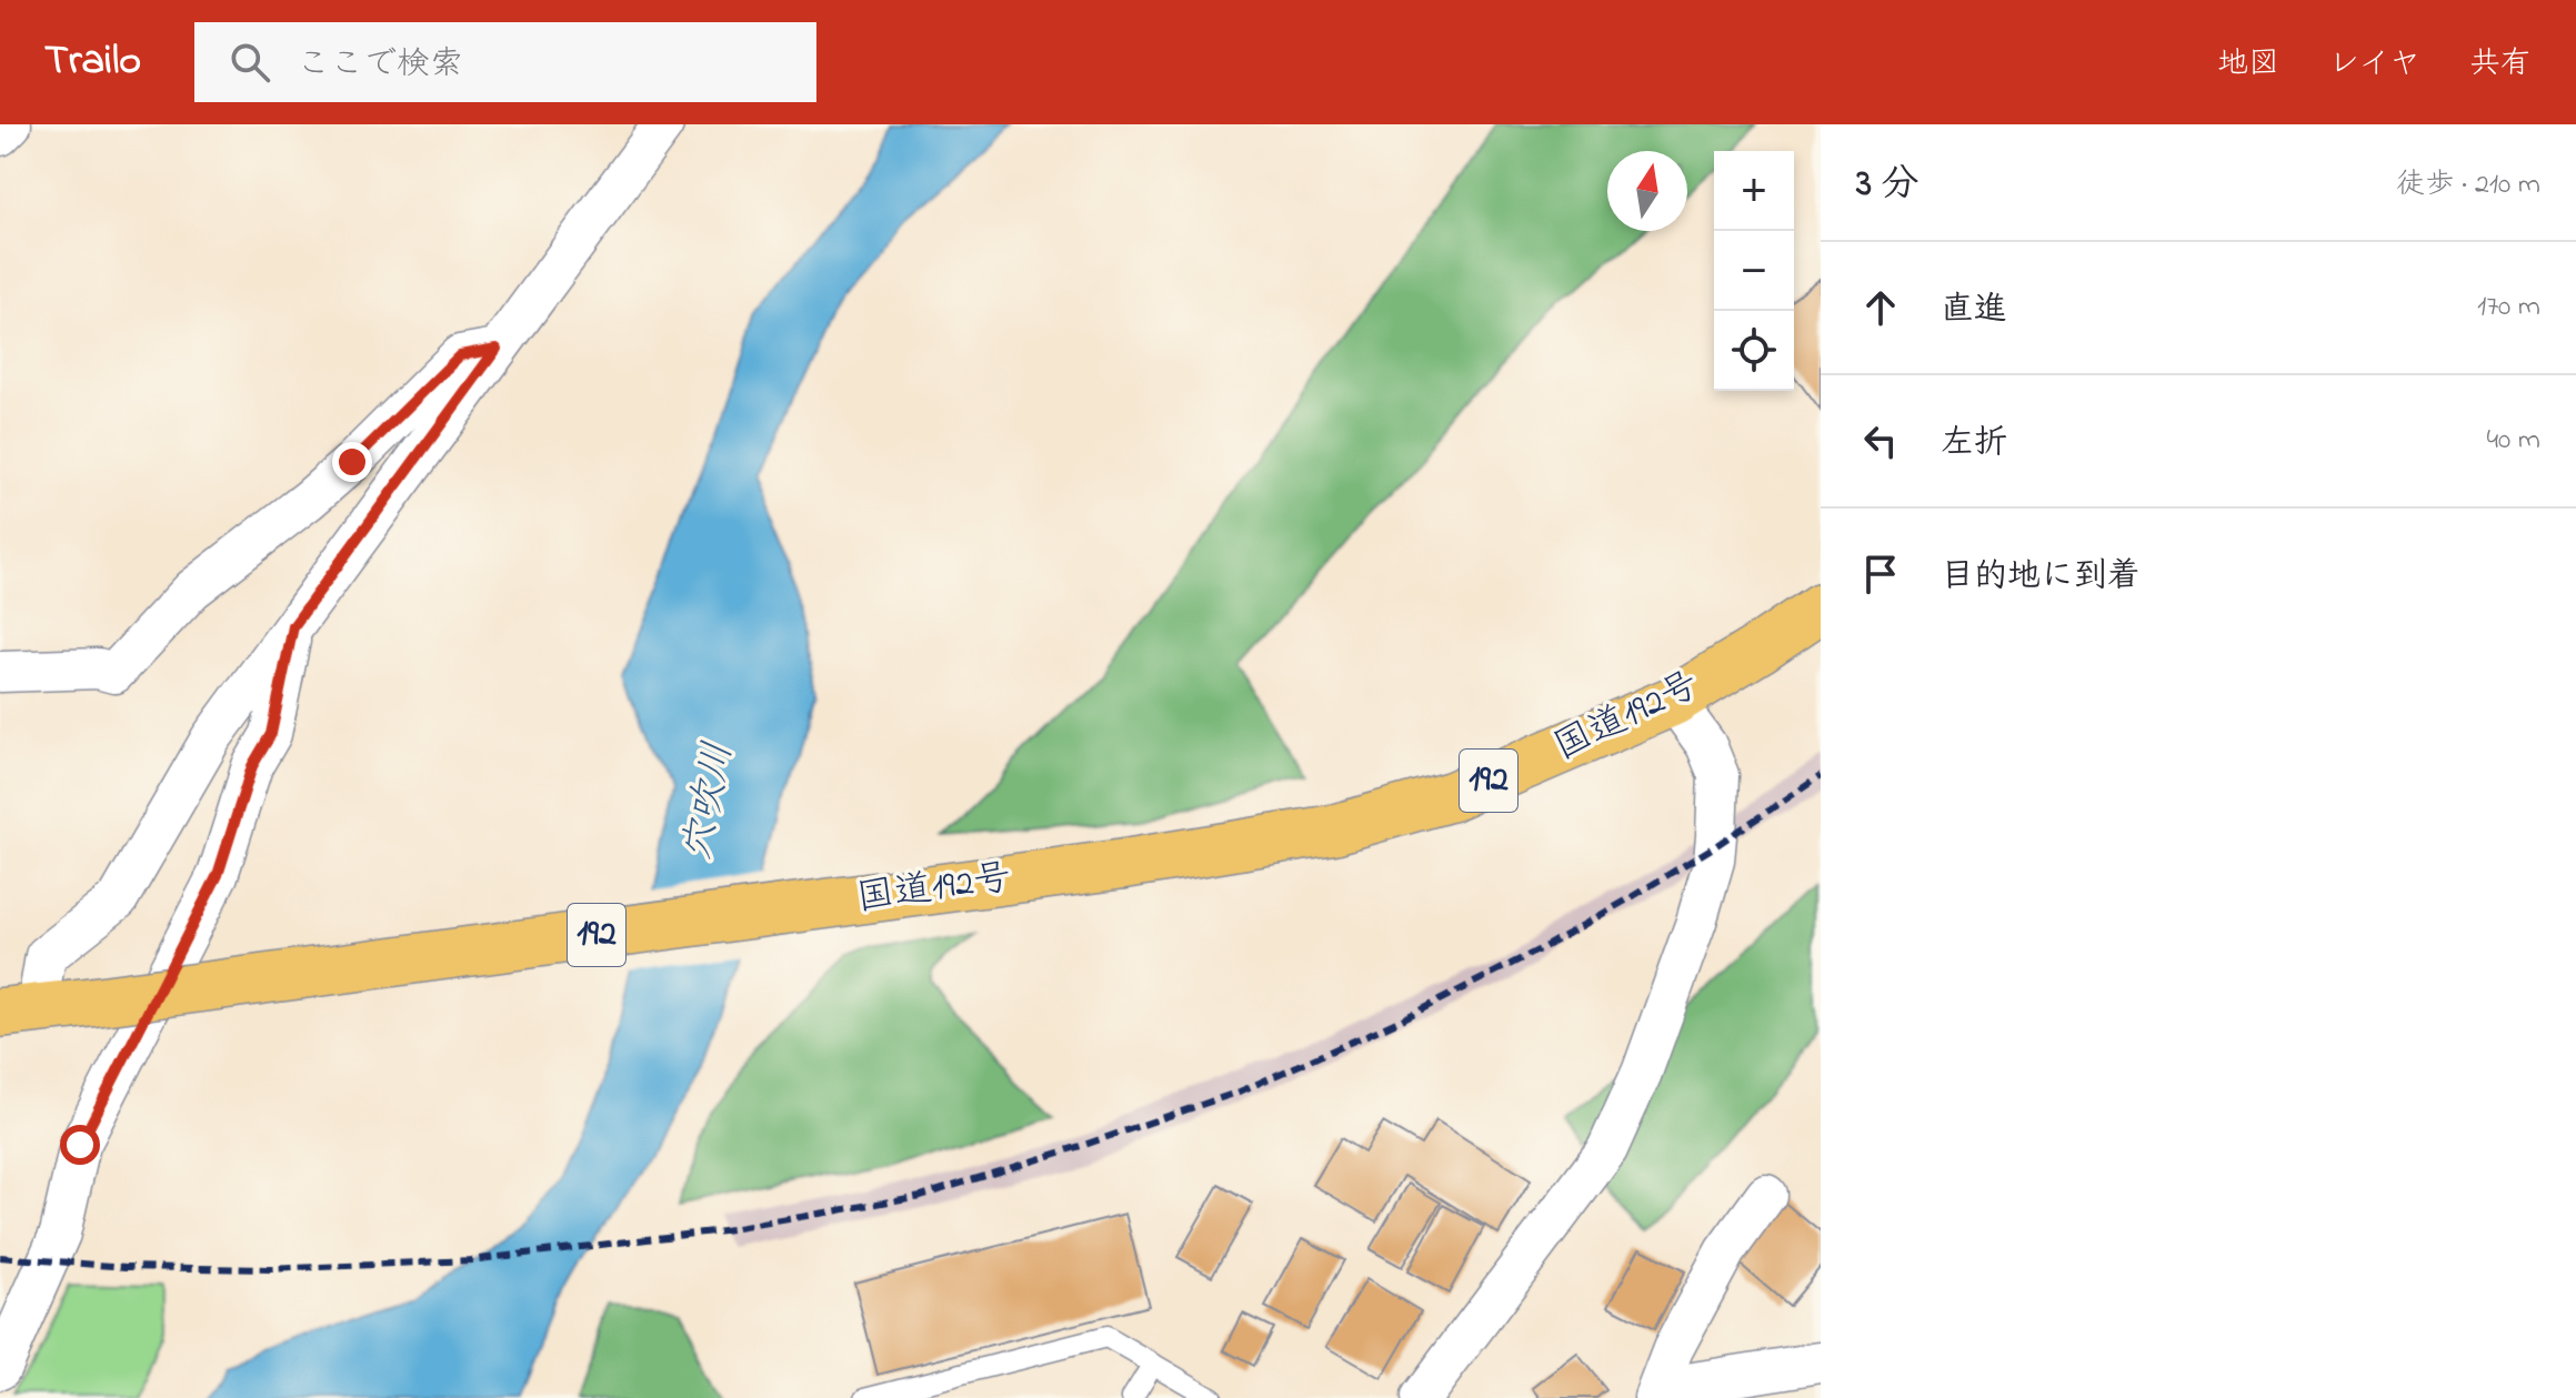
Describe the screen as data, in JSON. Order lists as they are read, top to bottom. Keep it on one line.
{"streets":{"highway":["国道192号","192"]},"water":["穴吹川"],"north":"top","page":{"header":"Trailo","search":"ここで検索","nav":["地図","レイヤ","共有"],"heading":["3 分","徒歩 · 210 m"],"map_buttons":["+","−"],"list":[["直進","170 m"],["左折","40 m"],"目的地に到着"]}}
